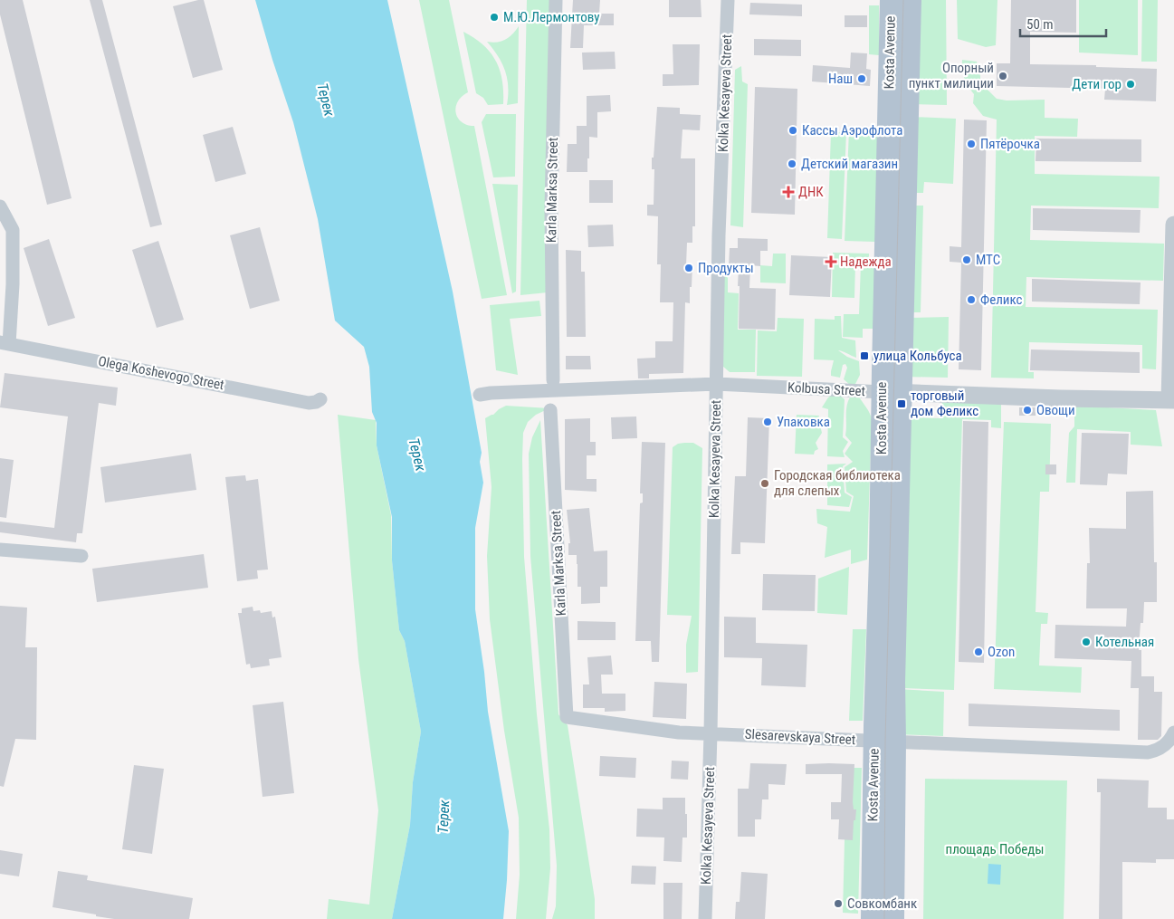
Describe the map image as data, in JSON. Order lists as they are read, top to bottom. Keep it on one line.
{"streets":{"main road":["Kosta Avenue"],"street":["Kolka Kesayeva Street","Karla Marksa Street","Olega Koshevogo Street","Kolbusa Street","Slesarevskaya Street"]},"crossings":[["Kosta Avenue","Kolbusa Street"],["Kosta Avenue","Slesarevskaya Street"],["Kolka Kesayeva Street","Kolbusa Street"],["Kolka Kesayeva Street","Slesarevskaya Street"],["Karla Marksa Street","Slesarevskaya Street"]],"water":["Терек"],"parks":["площадь Победы"],"places":{"other":["М.Ю.Лермонтову","Опорный пункт милиции","Наш","Дети гор","Кассы Аэрофлота","Пятёрочка","Детский магазин","МТС","Продукты","Феликс","Овощи","Упаковка","Городская библиотека для слепых","Котельная","Ozon","Совкомбанк"],"health":["ДНК","Надежда"],"transit":["улица Кольбуса","торговый дом Феликс"]},"scale_bar":"50 m"}
